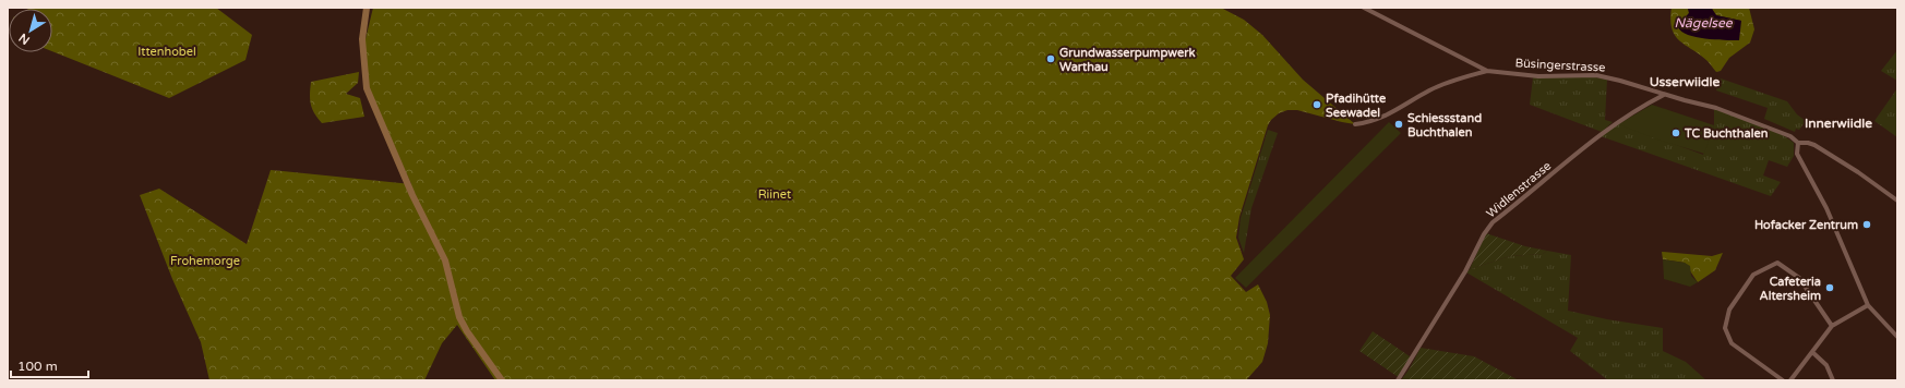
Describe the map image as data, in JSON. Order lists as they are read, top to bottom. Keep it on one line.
{"streets":{"street":["Büsingerstrasse","Widlenstrasse"]},"crossings":[["Büsingerstrasse","Widlenstrasse"]],"districts":["Usserwiidle","Innerwiidle"],"water":["Nägelsee"],"parks":["Ittenhobel","Riinet","Frohemorge"],"places":["Grundwasserpumpwerk Warthau","Pfadihütte Seewadel","Schiessstand Buchthalen","TC Buchthalen","Hofacker Zentrum","Cafeteria Altersheim"],"scale_bar":"100 m","north":"bottom left"}
